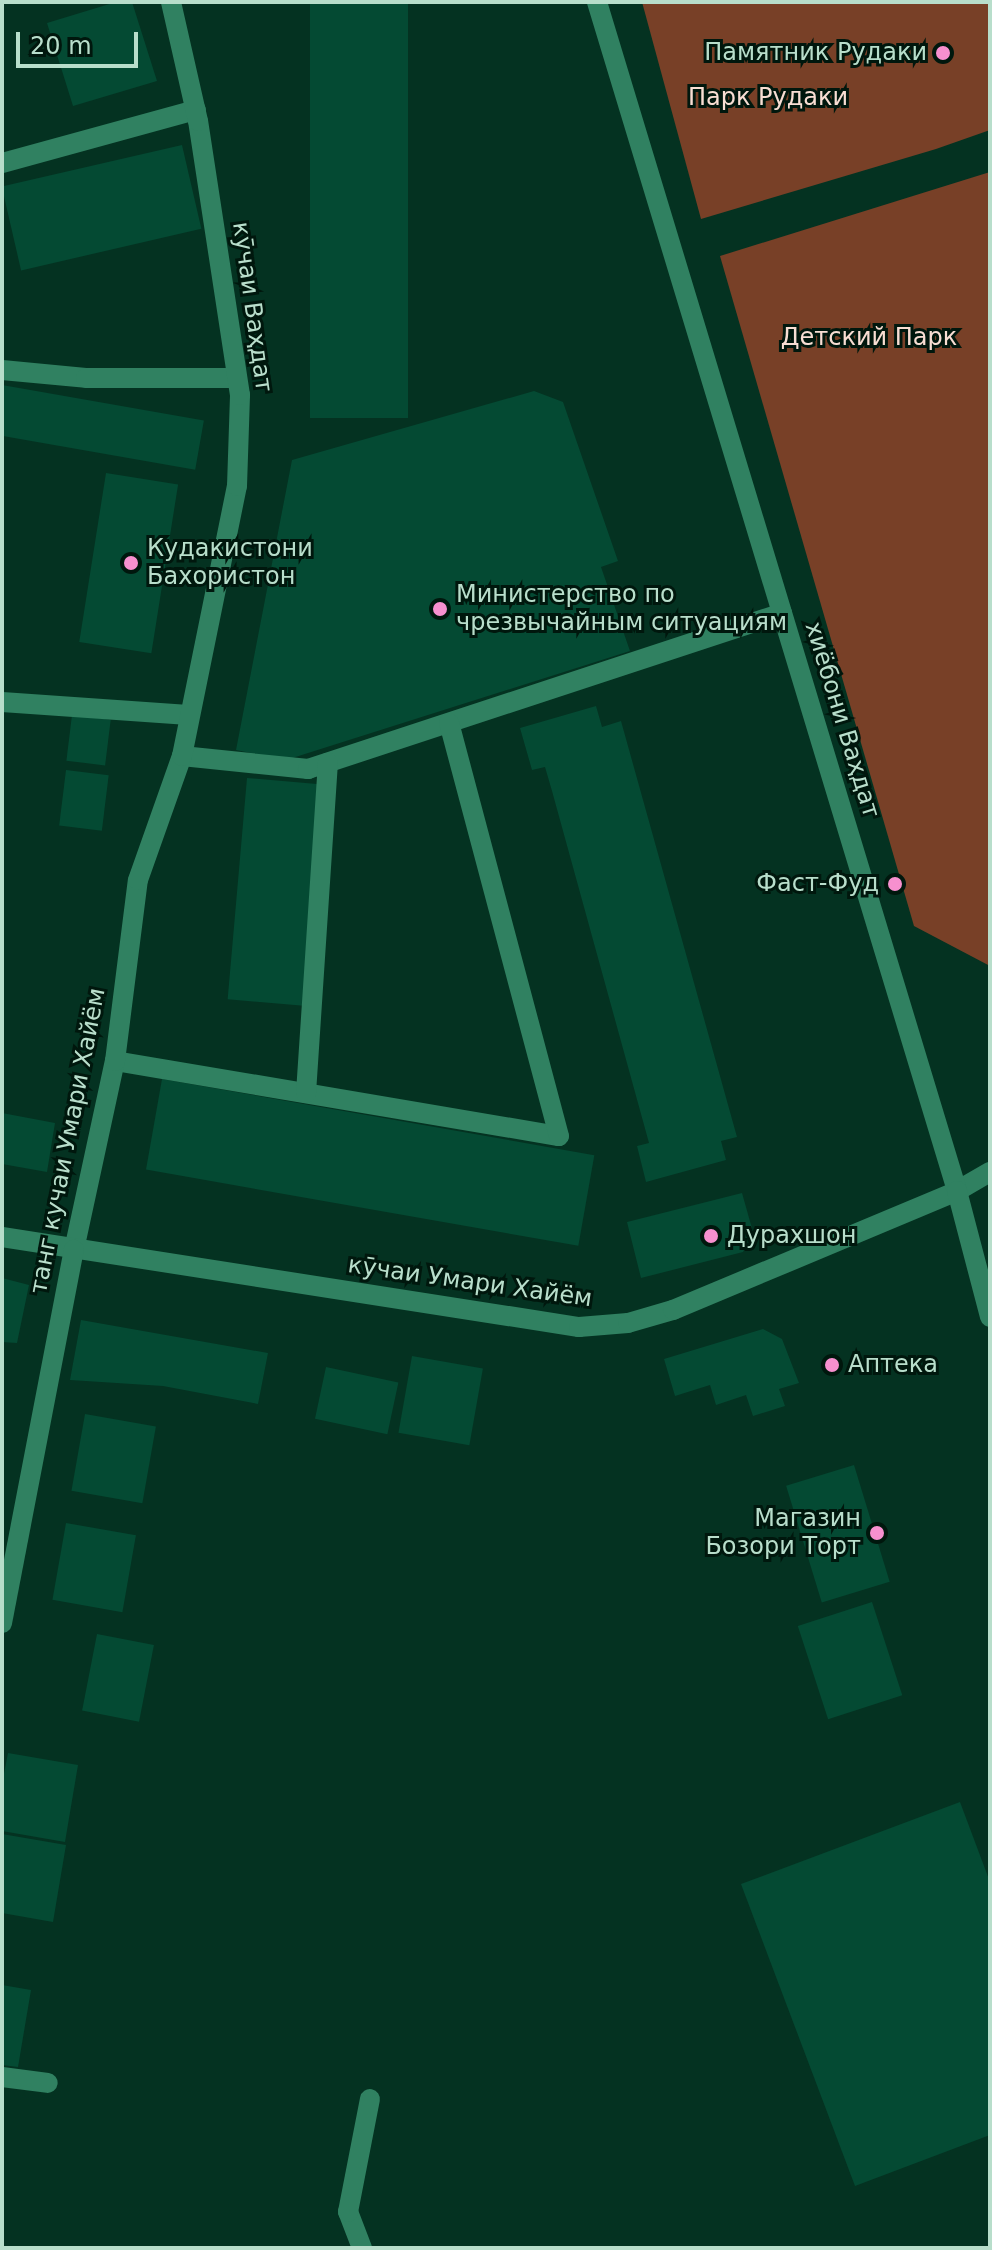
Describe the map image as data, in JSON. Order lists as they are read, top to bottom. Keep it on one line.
{"streets":{"street":["кӯчаи Ваҳдат","хиёбони Ваҳдат","танг кучаи Умари Хайём","кӯчаи Умари Хайём"]},"crossings":[["кӯчаи Ваҳдат","танг кучаи Умари Хайём"],["хиёбони Ваҳдат","кӯчаи Умари Хайём"],["танг кучаи Умари Хайём","кӯчаи Умари Хайём"]],"parks":["Парк Рудаки","Детский Парк"],"places":["Памятник Рудаки","Кудакистони Бахористон","Министерство по чрезвычайным ситуациям","Фаст-Фуд","Дурахшон","Аптека","Магазин Бозори Торт"],"scale_bar":"20 m"}
